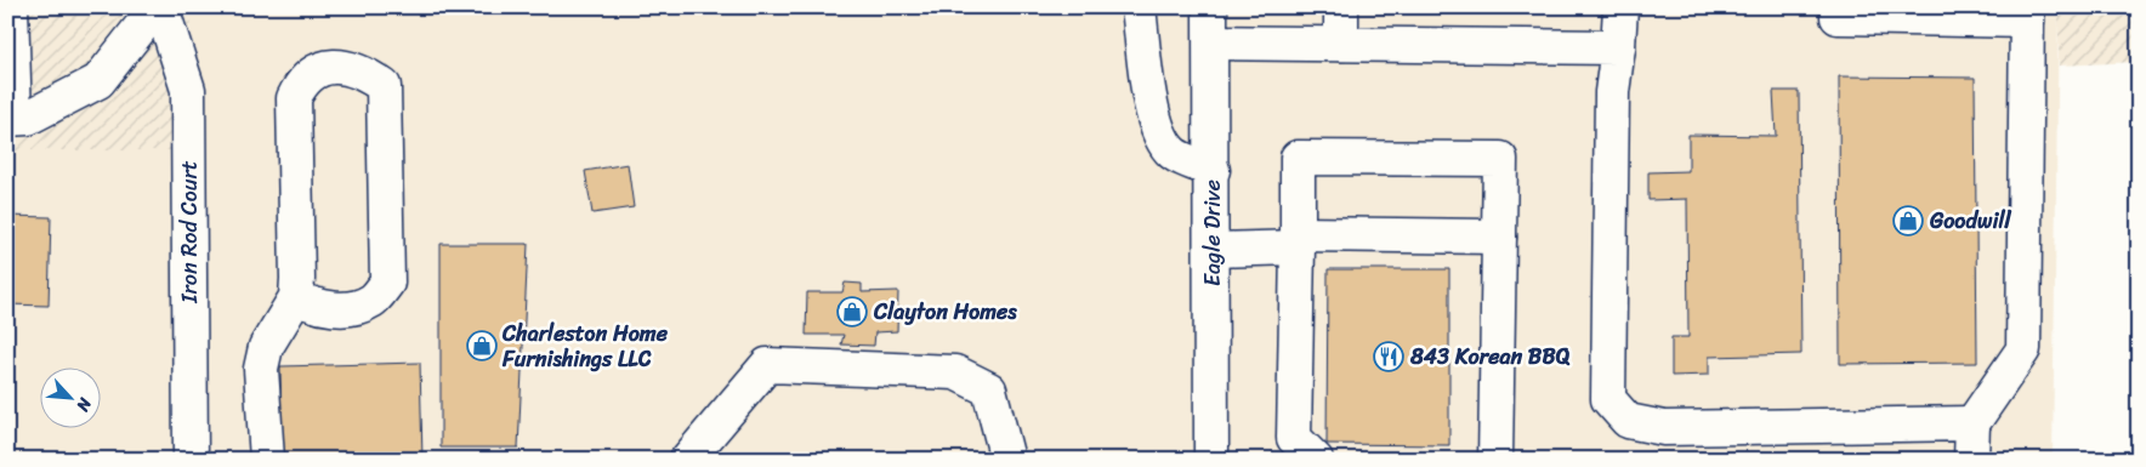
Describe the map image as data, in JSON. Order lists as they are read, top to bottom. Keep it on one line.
{"streets":{"street":["Iron Rod Court","Eagle Drive"]},"places":{"shop":["Goodwill","Clayton Homes","Charleston Home Furnishings LLC"],"restaurant":["843 Korean BBQ"]},"north":"bottom right"}
